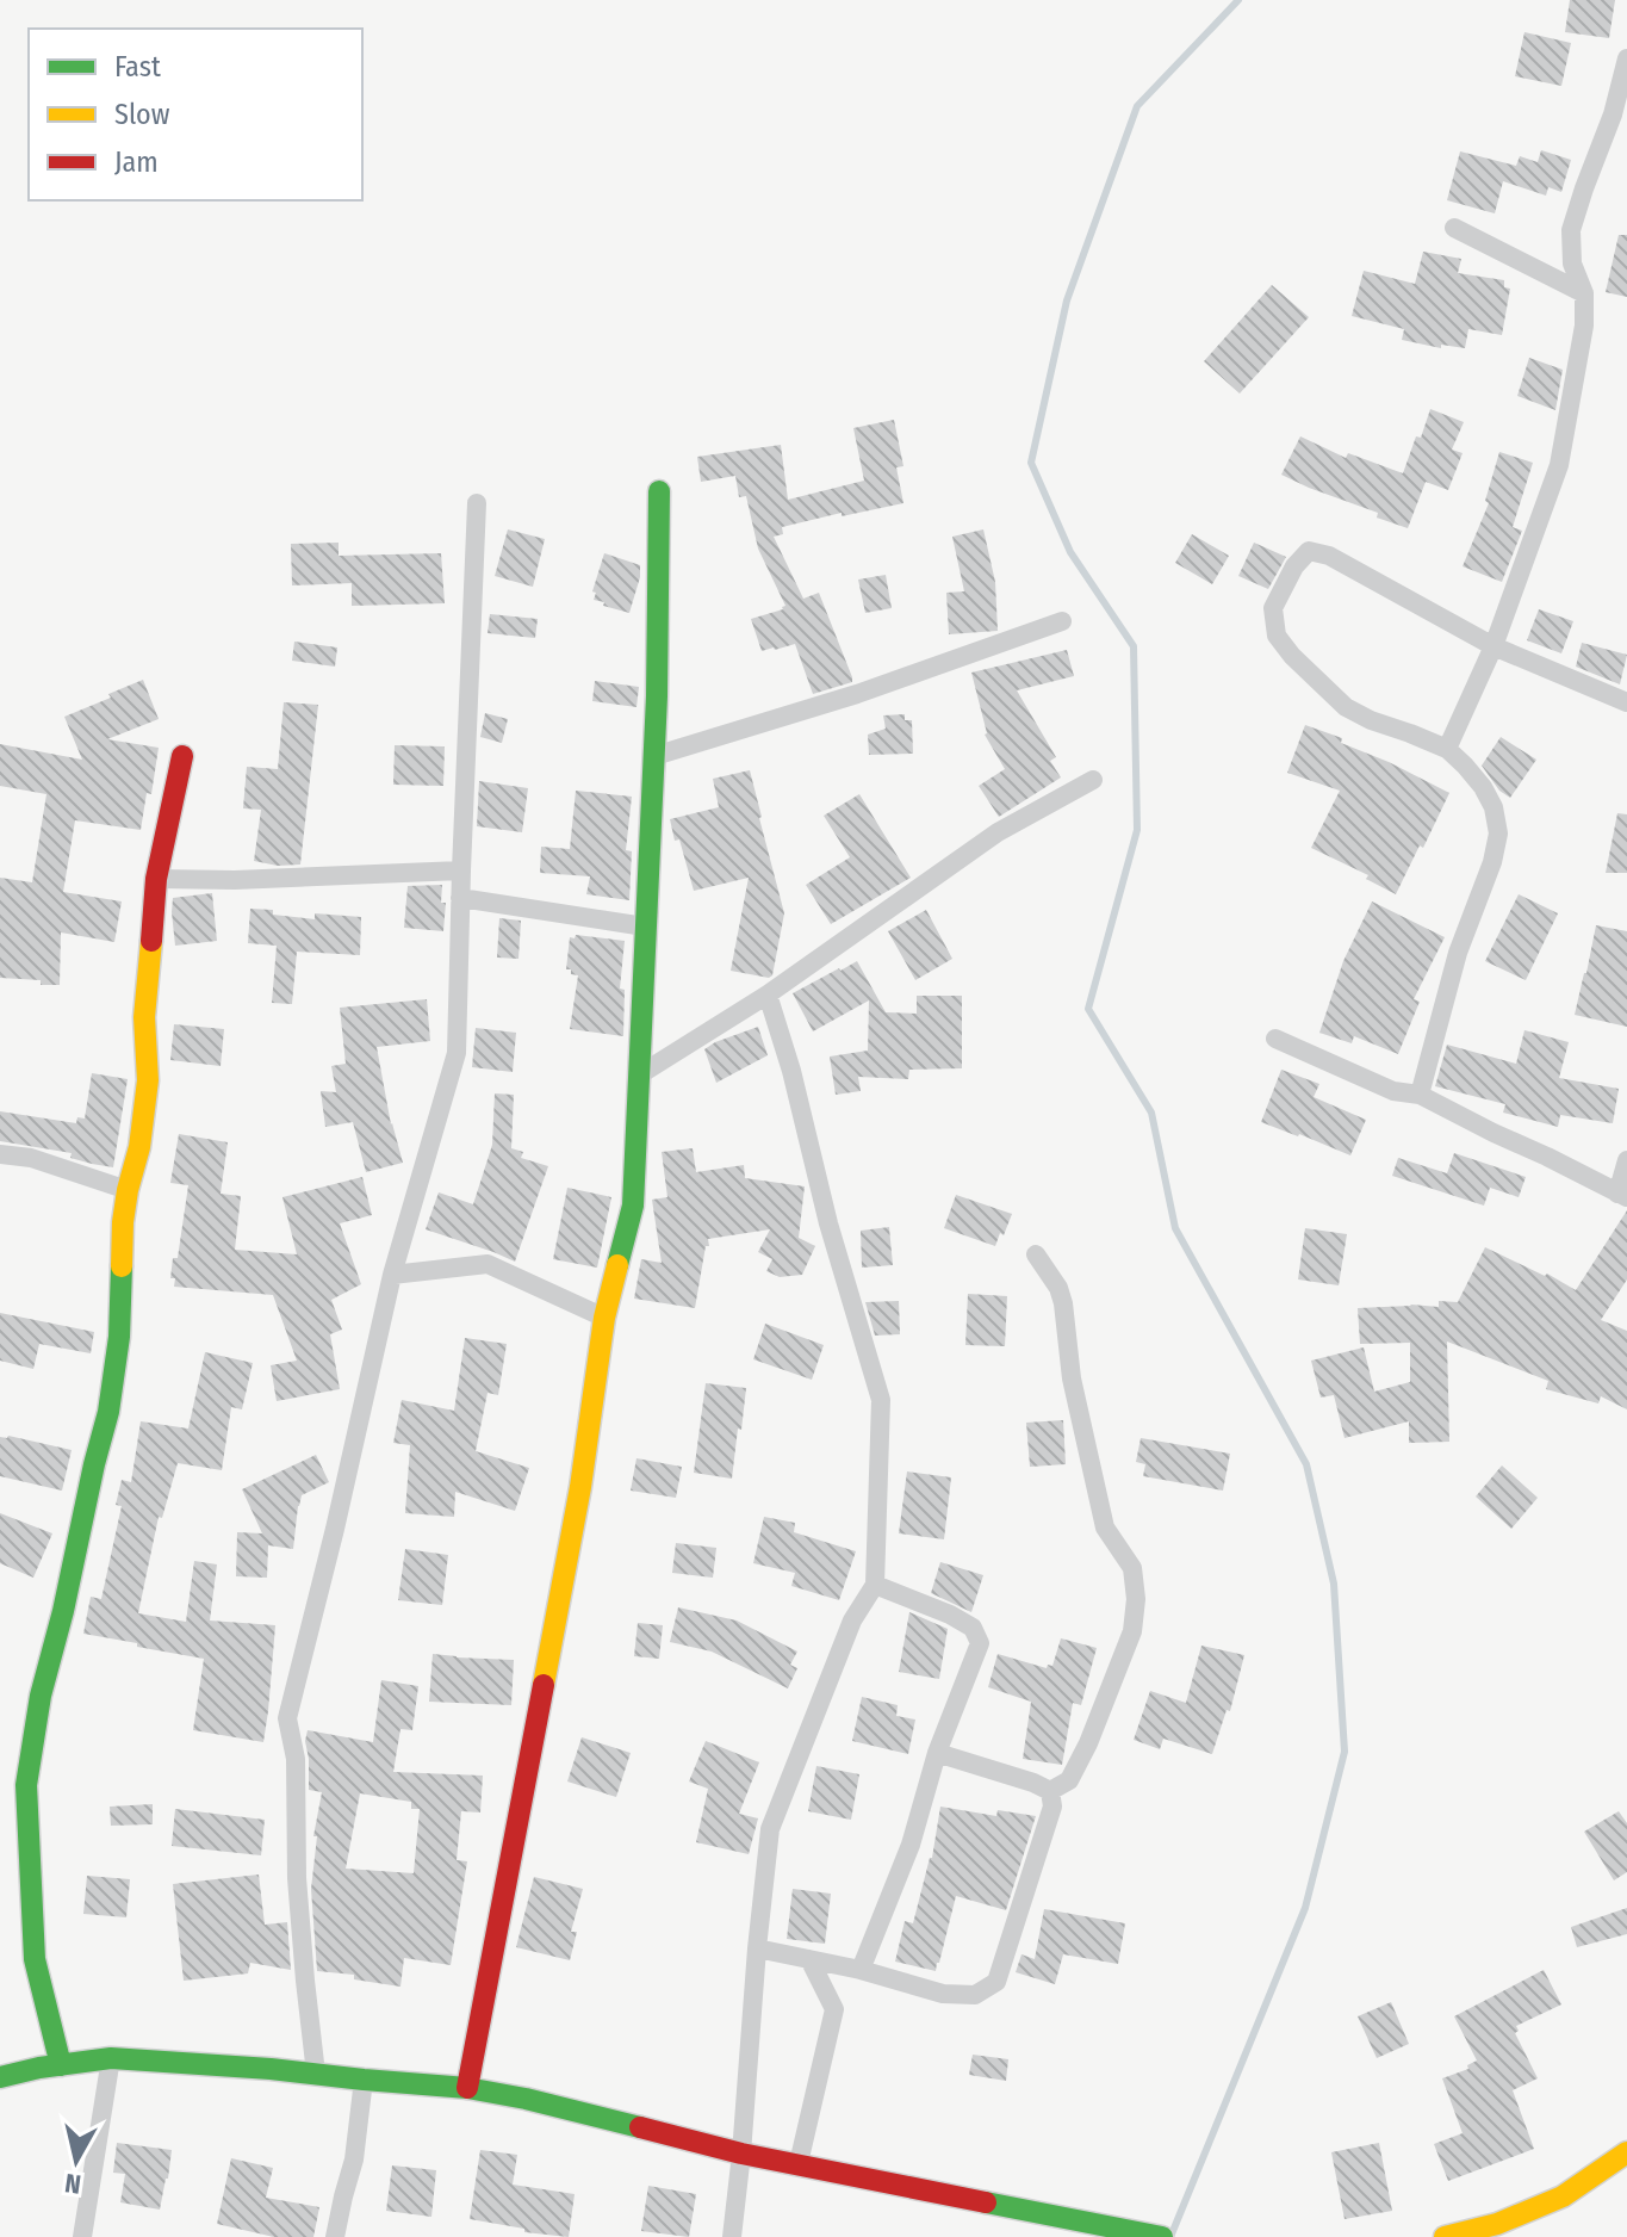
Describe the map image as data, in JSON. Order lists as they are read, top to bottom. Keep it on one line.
{"legend":["Fast","Slow","Jam"],"north":"bottom"}
